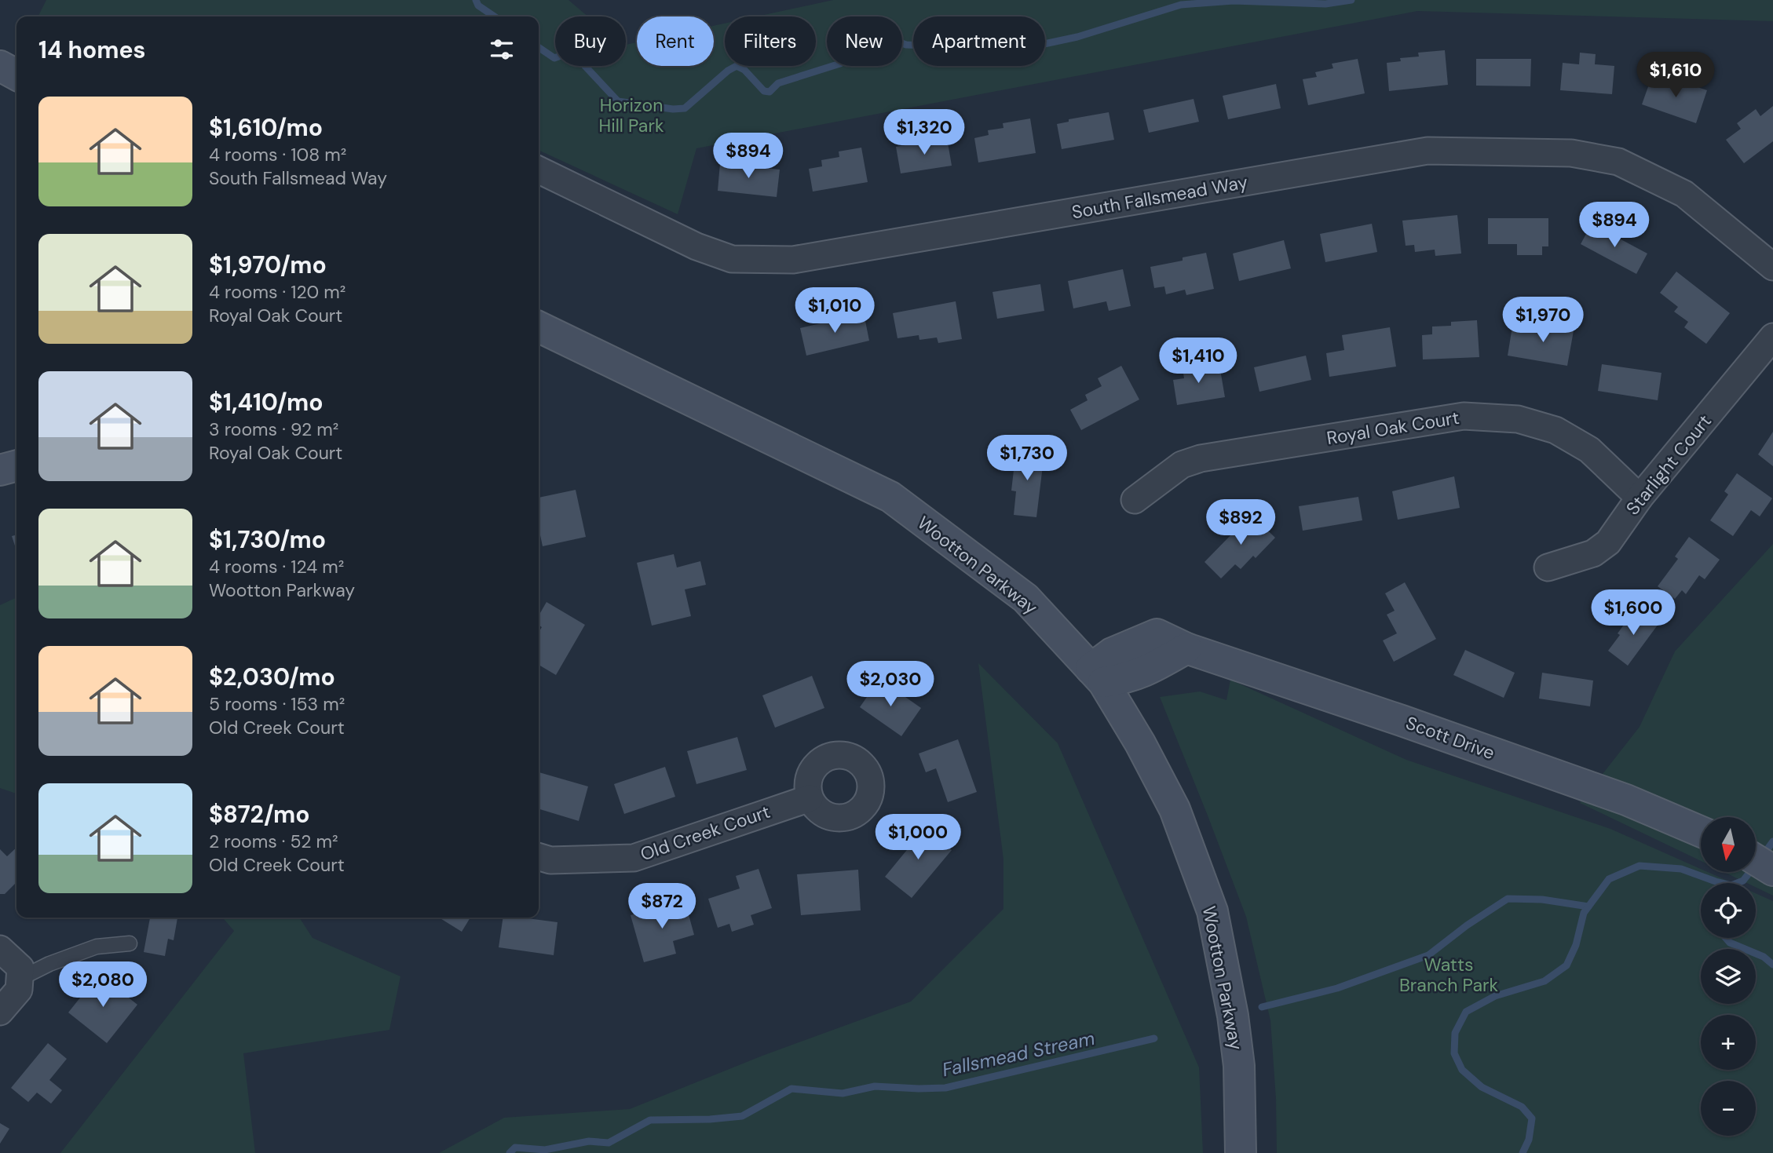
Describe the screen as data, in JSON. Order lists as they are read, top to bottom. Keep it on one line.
{"streets":{"main road":["Wootton Parkway","Scott Drive"],"street":["South Fallsmead Way","Royal Oak Court","Starlight Court","Old Creek Court"]},"crossings":[["Royal Oak Court","Starlight Court"],["Wootton Parkway","Scott Drive"]],"water":["Fallsmead Stream"],"parks":["Horizon Hill Park","Watts Branch Park"],"north":"bottom","page":{"chip":["Buy","Rent","Filters","New","Apartment"],"heading":"14 homes","price":["$1,610","$1,320","$894","$894","$1,010","$1,970","$1,410","$1,730","$892","$1,600","$2,030","$1,000","$872","$2,080"],"list":[{"name":"$1,610/mo","note":"4 rooms · 108 m² · South Fallsmead Way"},{"name":"$1,970/mo","note":"4 rooms · 120 m² · Royal Oak Court"},{"name":"$1,410/mo","note":"3 rooms · 92 m² · Royal Oak Court"},{"name":"$1,730/mo","note":"4 rooms · 124 m² · Wootton Parkway"},{"name":"$2,030/mo","note":"5 rooms · 153 m² · Old Creek Court"},{"name":"$872/mo","note":"2 rooms · 52 m² · Old Creek Court"}],"map_buttons":["+","−"]}}
